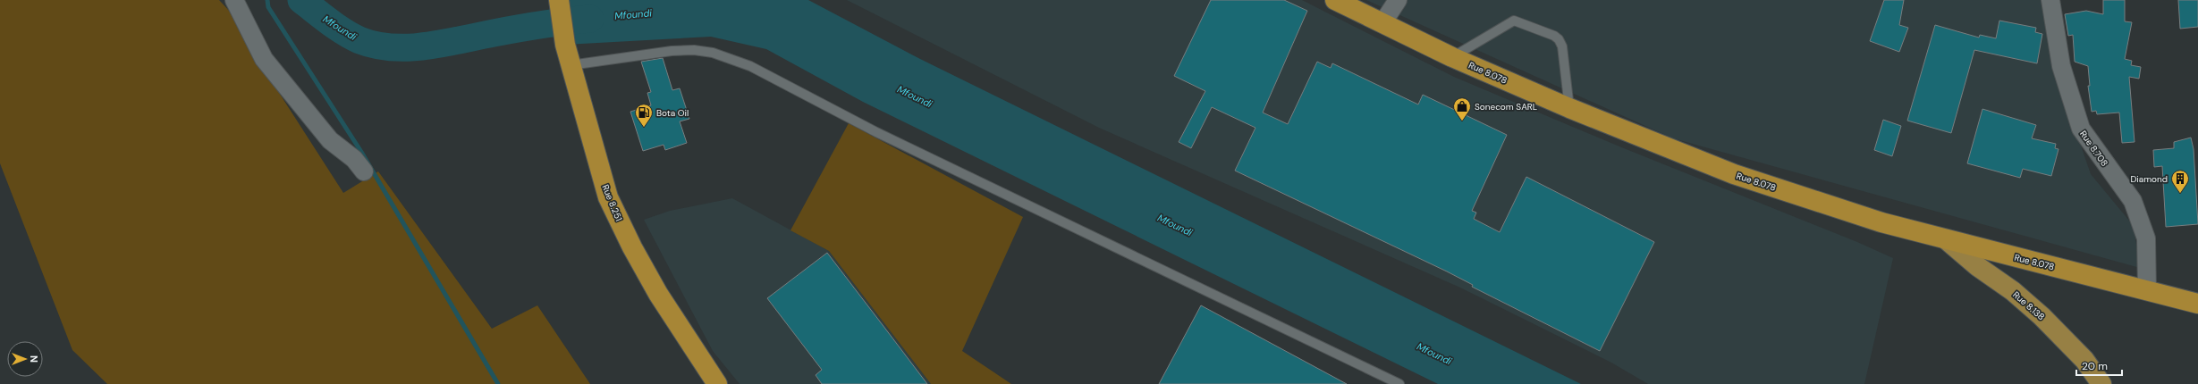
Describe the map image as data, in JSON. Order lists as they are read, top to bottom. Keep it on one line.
{"streets":{"highway":["Rue 8.078","Rue 8.251"],"main road":["Rue 8.138"],"street":["Rue 8.708"]},"crossings":[["Rue 8.078","Rue 8.708"],["Rue 8.078","Rue 8.138"]],"water":["Mfoundi"],"places":{"shop":["Sonecom SARL"],"fuel station":["Bota Oil"],"building":["Diamond"]},"scale_bar":"20 m","north":"right"}
